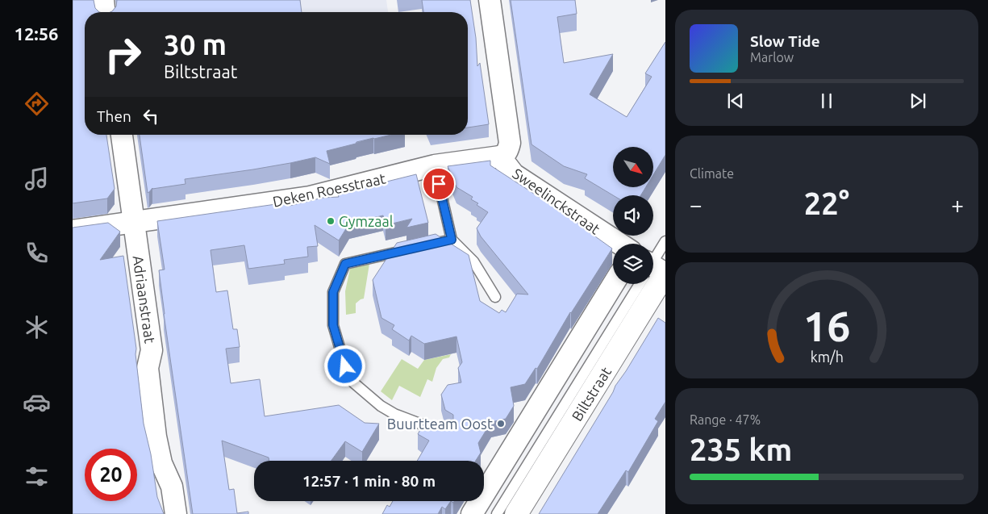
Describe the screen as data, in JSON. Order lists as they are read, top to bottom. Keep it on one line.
{"streets":{"street":["Deken Roesstraat","Sweelinckstraat","Adriaanstraat","Biltstraat"]},"crossings":[["Deken Roesstraat","Sweelinckstraat"],["Deken Roesstraat","Adriaanstraat"]],"places":["Gymzaal","Buurtteam Oost"],"north":"bottom right","page":{"tabs":"12:56","turn":["30 m","Biltstraat"],"song":["Slow Tide","Marlow"],"then":"Then","tile":["Climate",["Range · 47%","235 km"]],"heat":["−","22°","+"],"limit":"20","trip":"12:57 · 1 min · 80 m","gauge":["16","km/h"]}}
